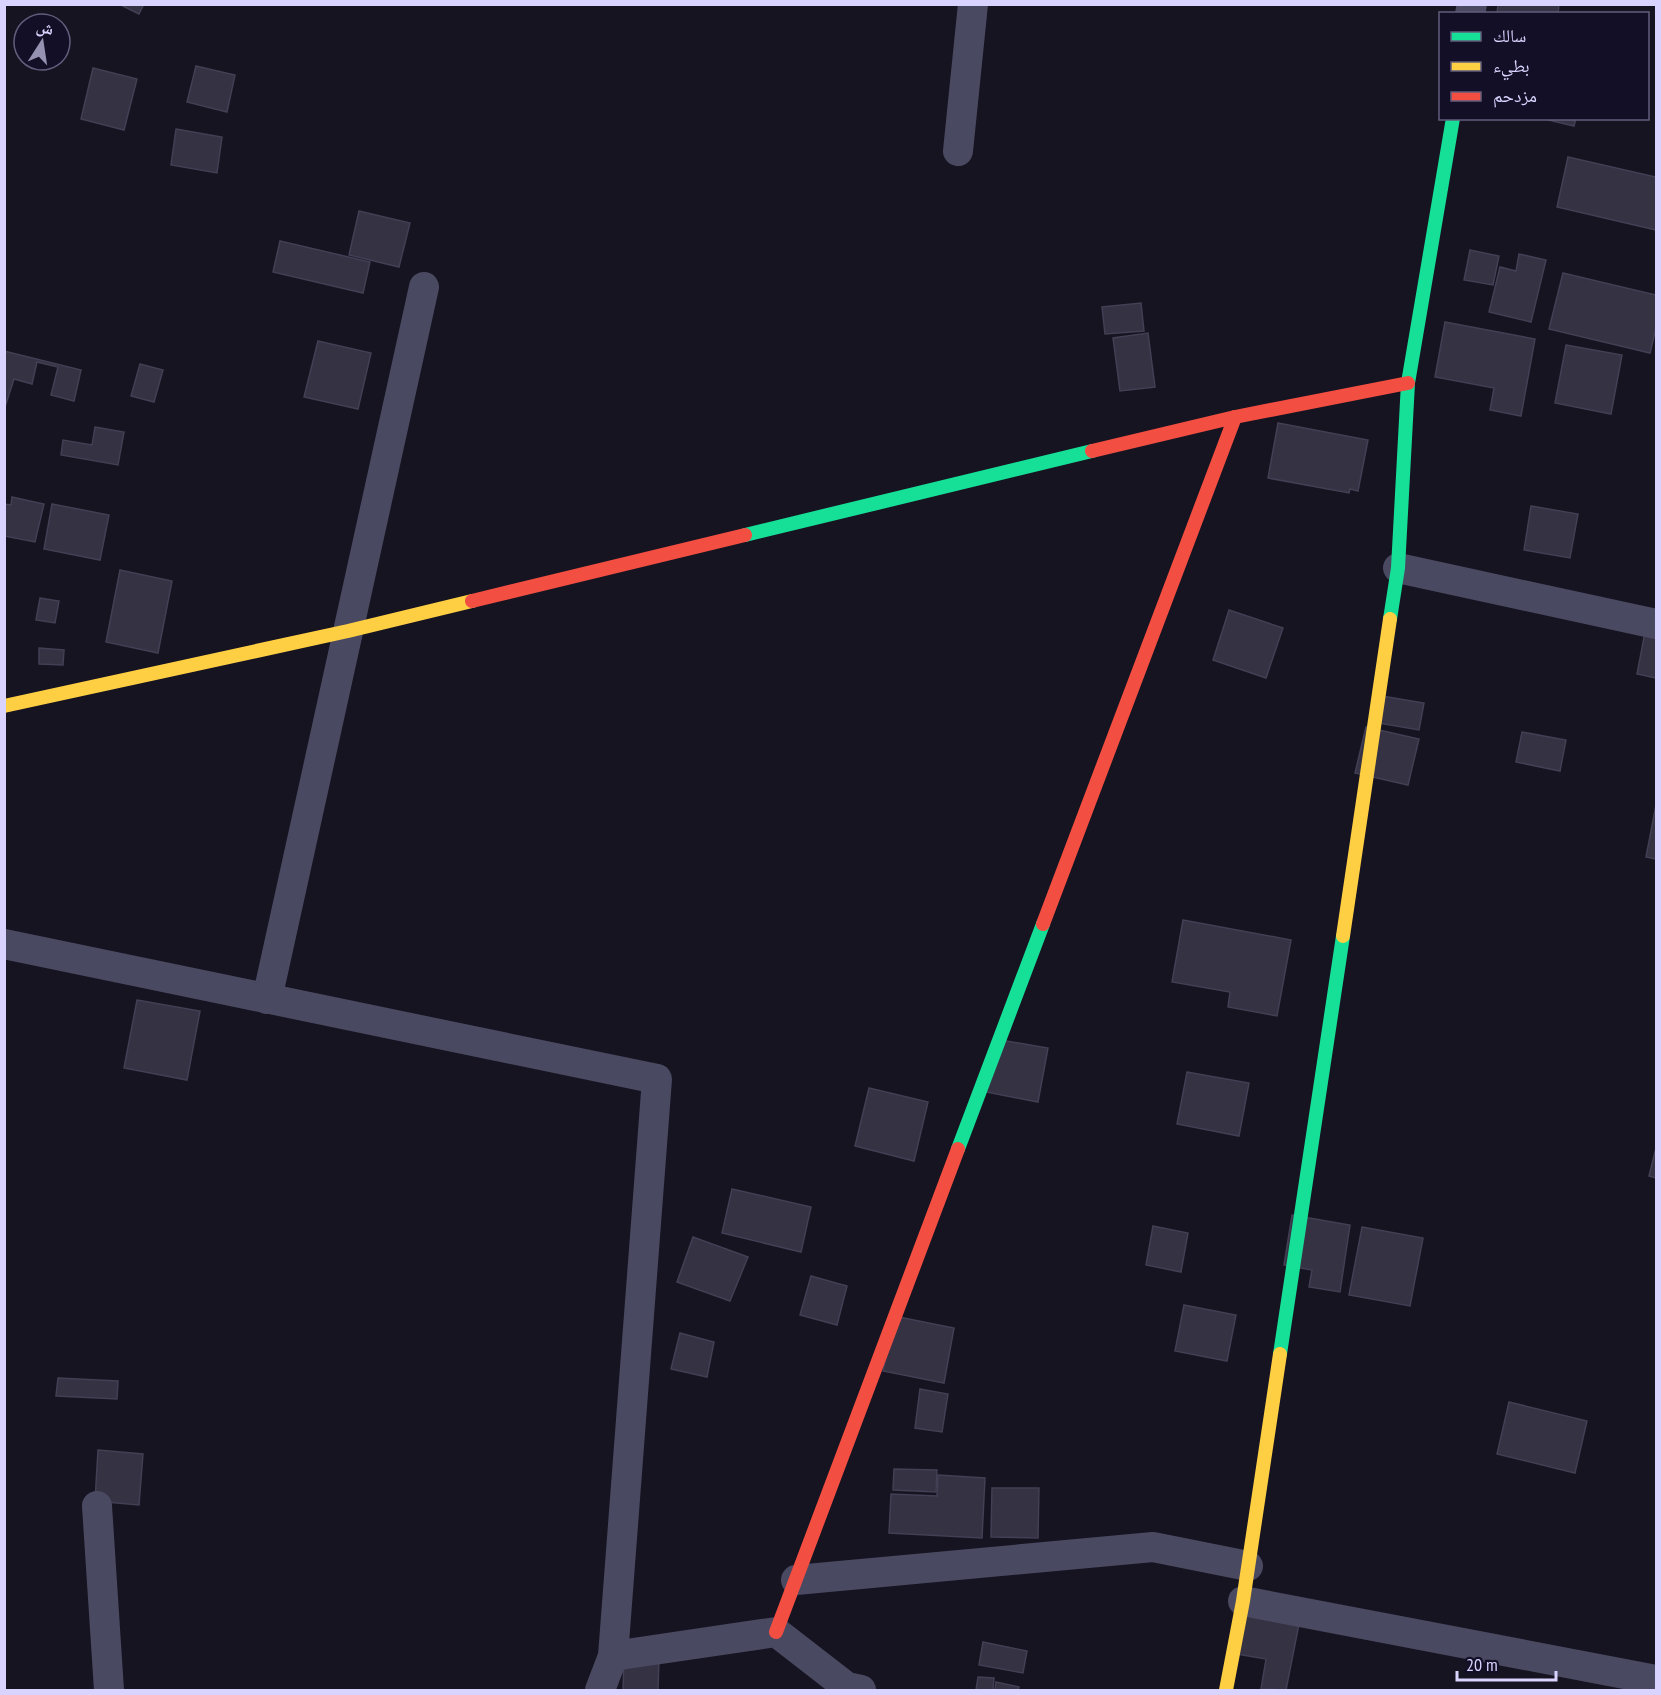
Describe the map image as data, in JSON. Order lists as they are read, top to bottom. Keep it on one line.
{"legend":["سالك","بطيء","مزدحم"],"scale_bar":"20 m","north":"top"}
